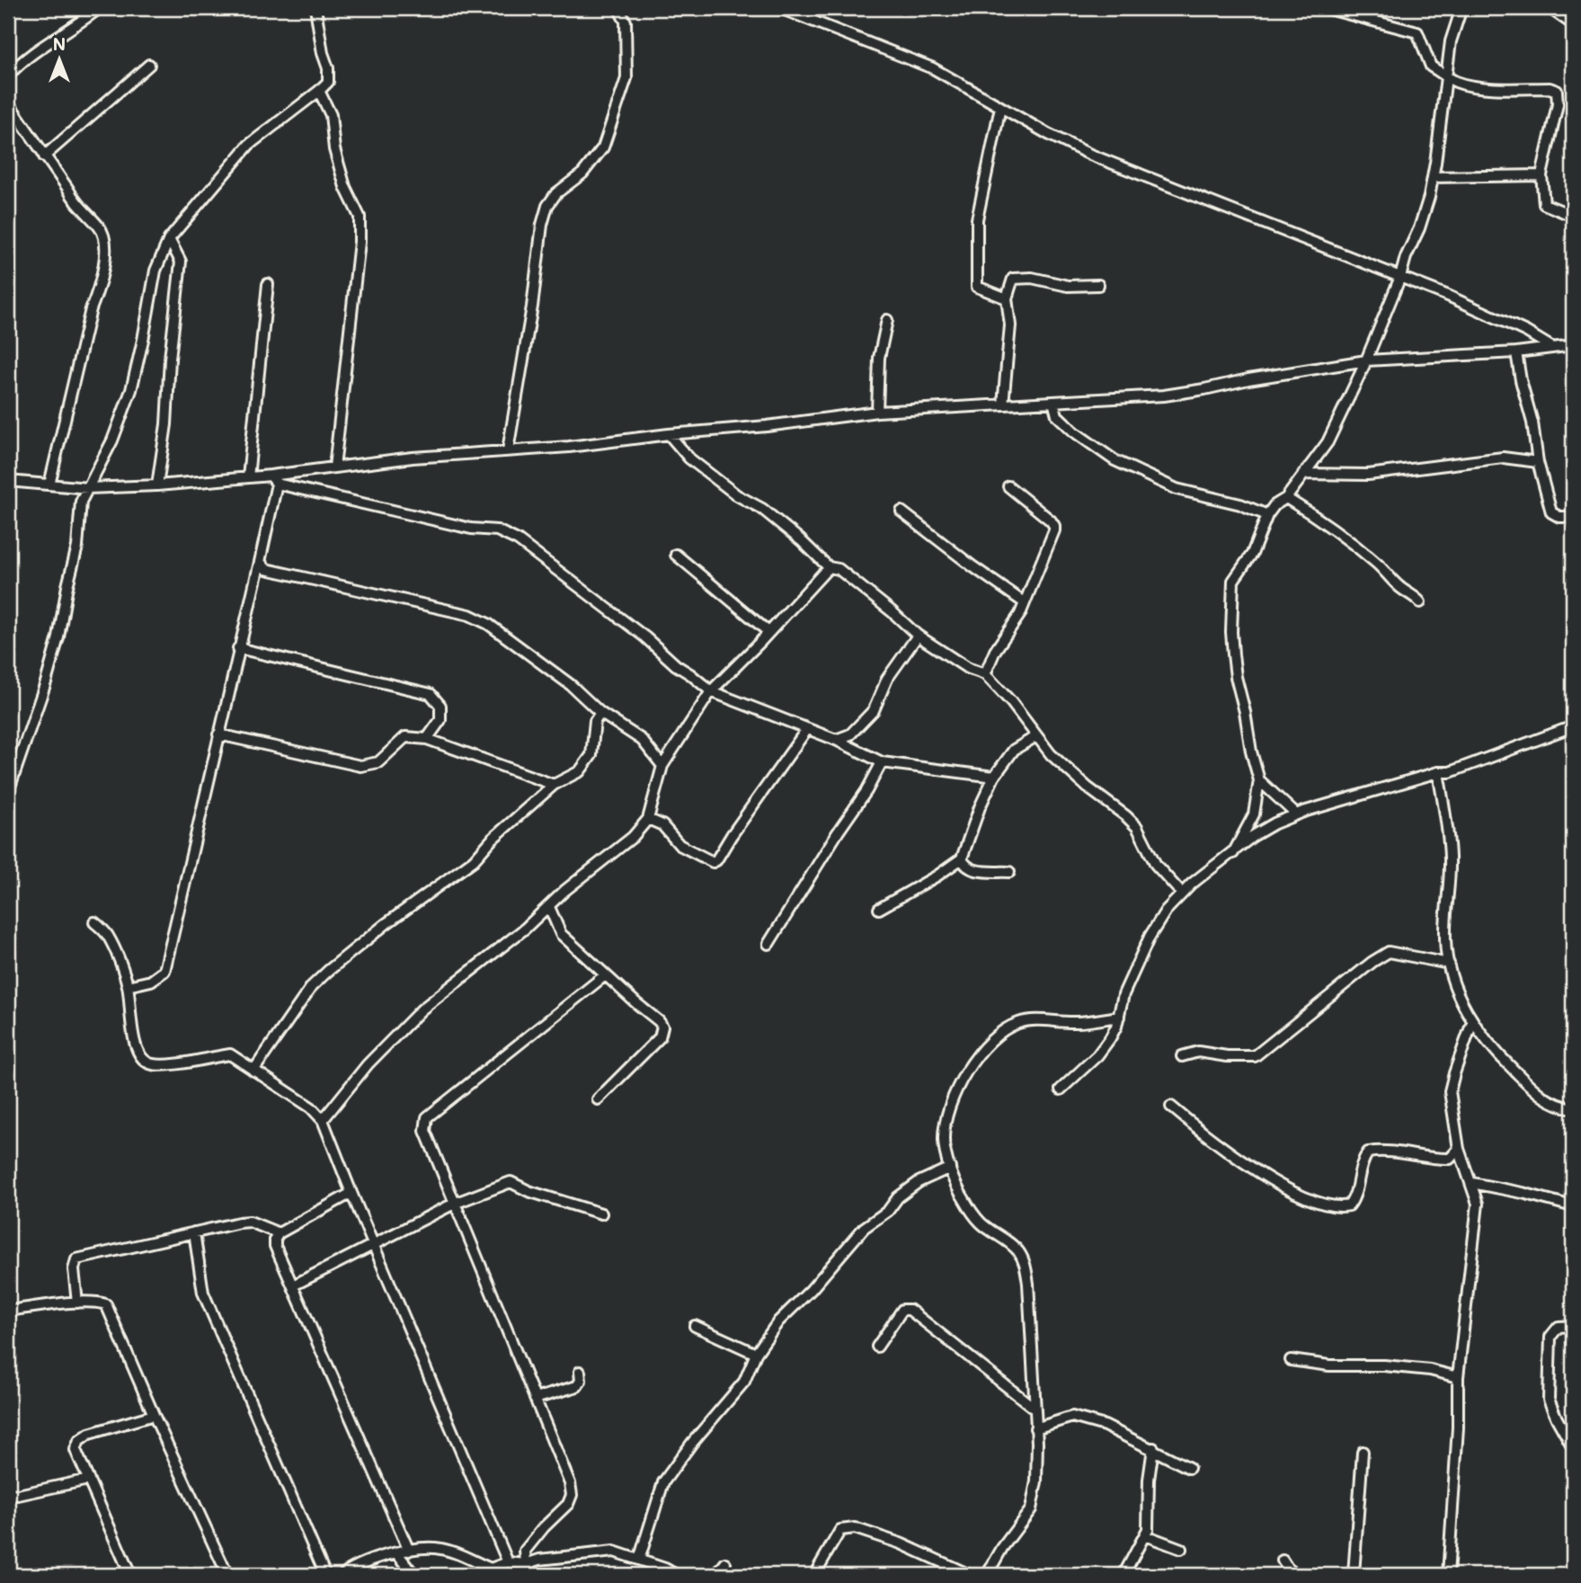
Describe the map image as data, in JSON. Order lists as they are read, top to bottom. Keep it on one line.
{"north":"top"}
